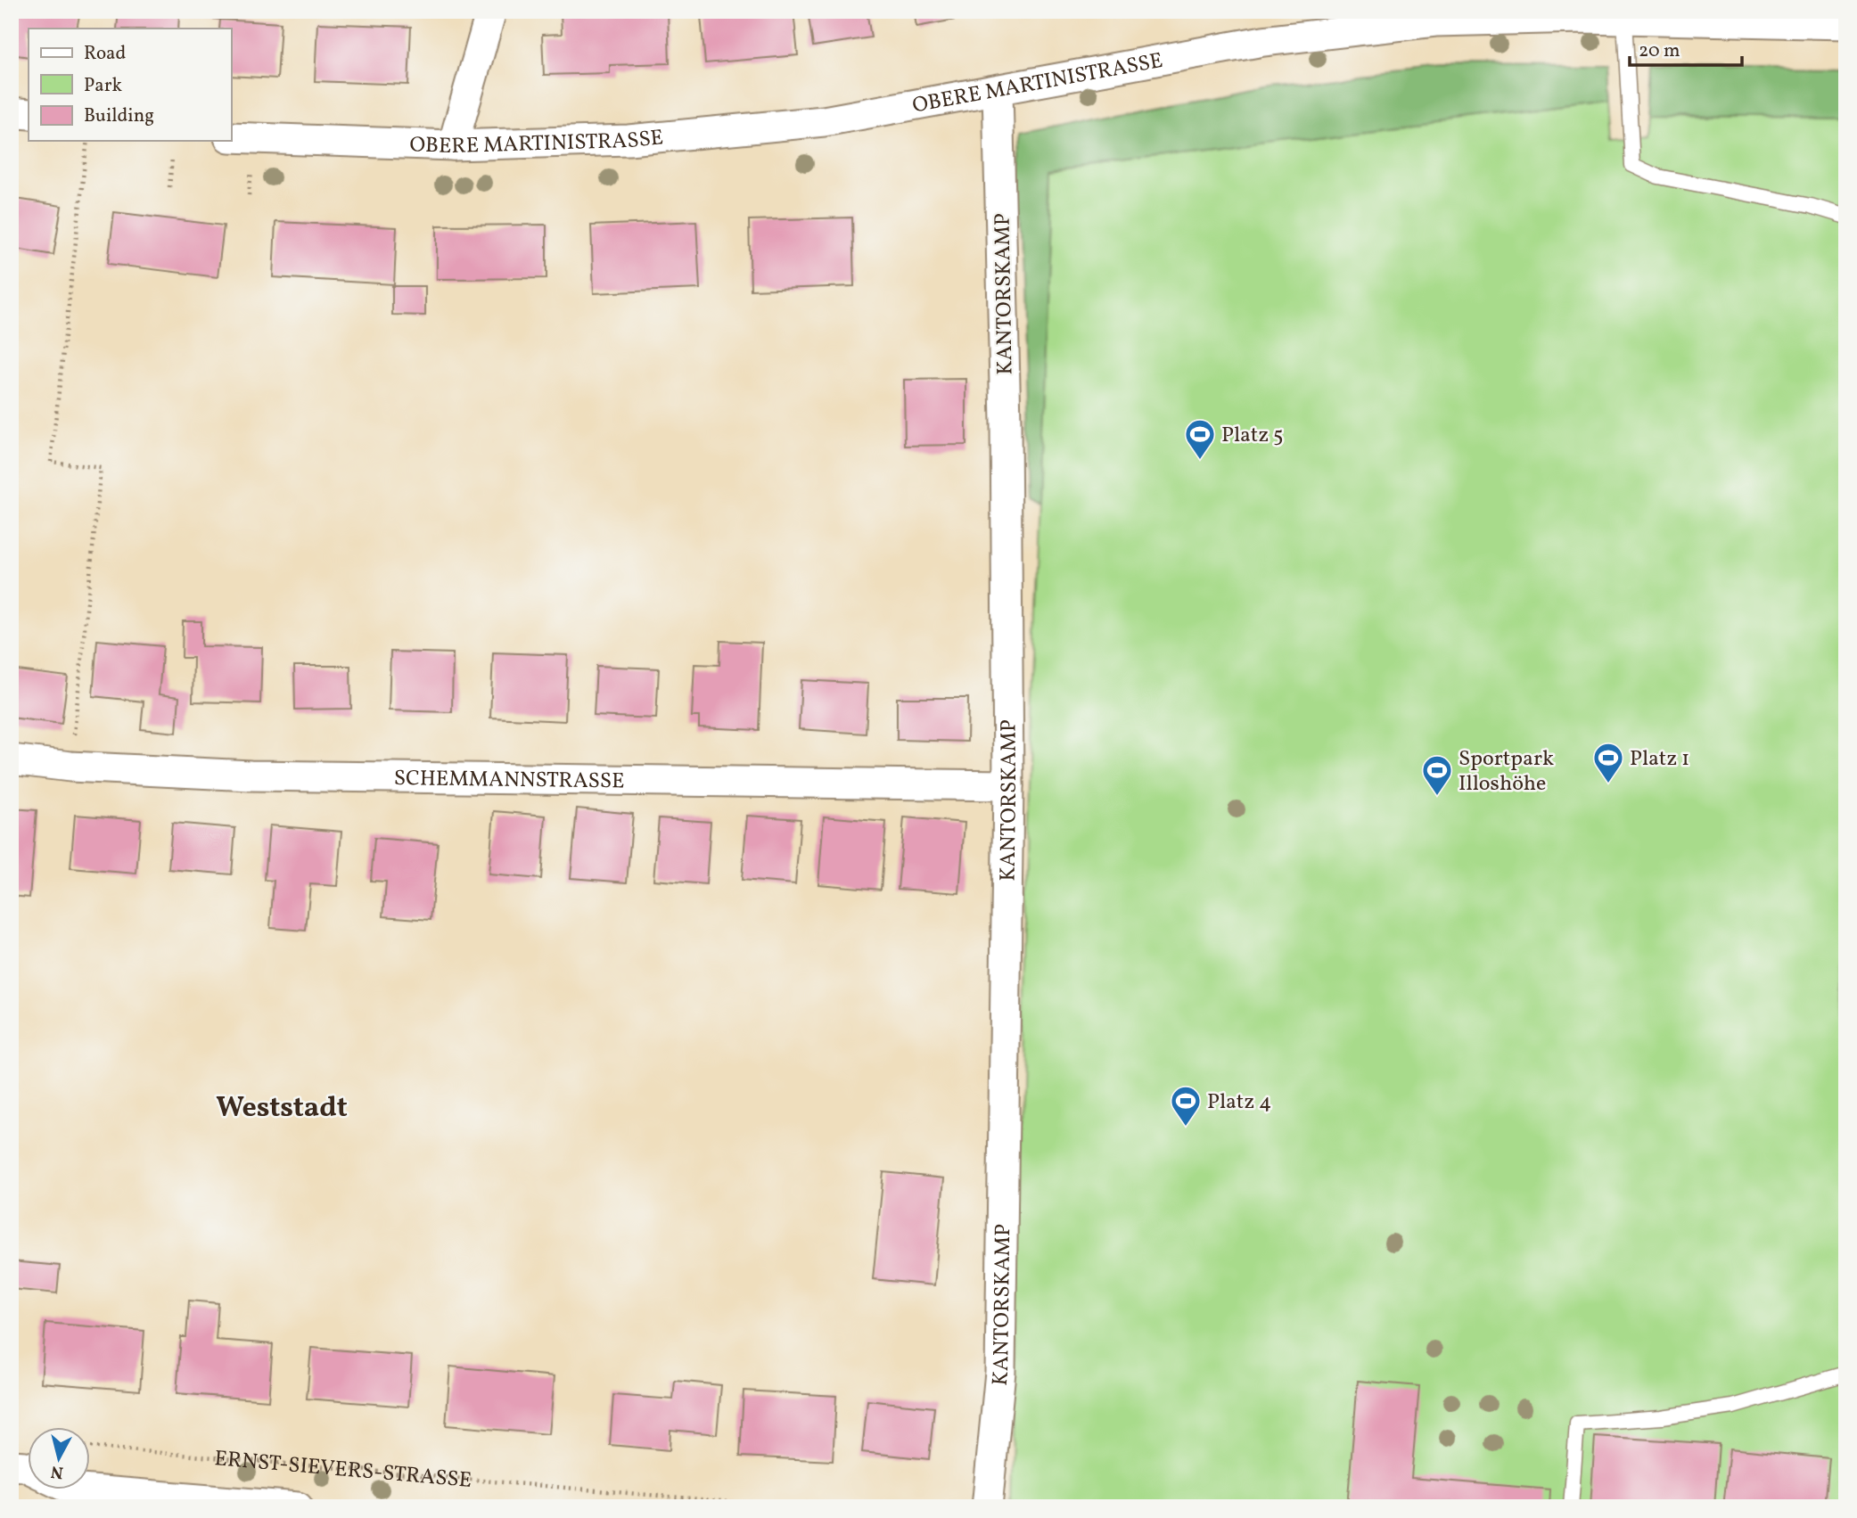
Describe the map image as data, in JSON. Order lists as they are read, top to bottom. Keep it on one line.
{"streets":{"street":["OBERE MARTINISTRASSE","KANTORSKAMP","SCHEMMANNSTRASSE","ERNST-SIEVERS-STRASSE"]},"crossings":[["OBERE MARTINISTRASSE","KANTORSKAMP"],["KANTORSKAMP","SCHEMMANNSTRASSE"]],"districts":["Weststadt"],"places":{"sports":["Platz 5","Platz 1","Sportpark Illoshöhe","Platz 4"]},"legend":["Road","Park","Building"],"scale_bar":"20 m","north":"bottom"}
